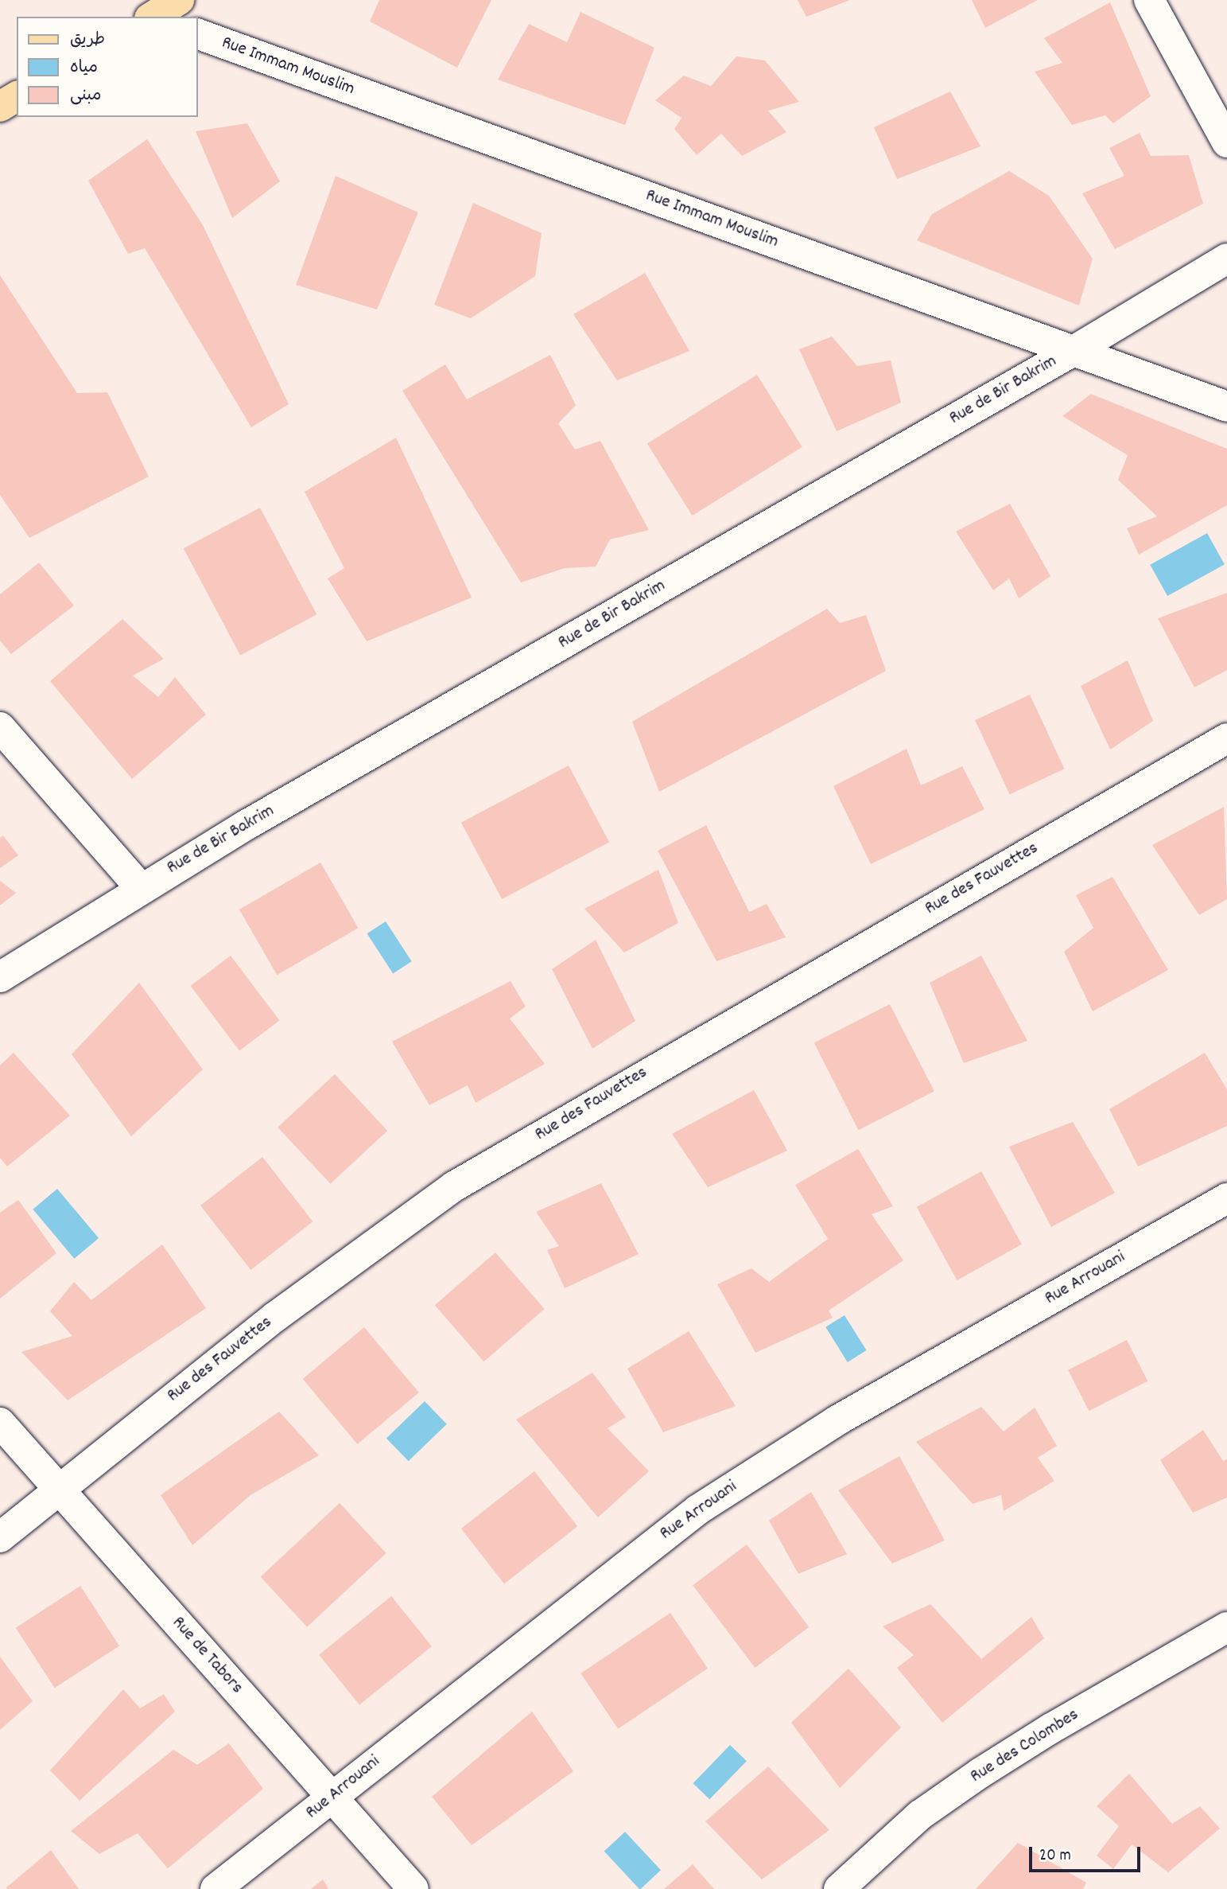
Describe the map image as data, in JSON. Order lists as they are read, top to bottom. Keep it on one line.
{"streets":{"street":["Rue Immam Mouslim","Rue de Bir Bakrim","Rue des Fauvettes","Rue Arrouani","Rue de Tabors","Rue des Colombes"]},"crossings":[["Rue Immam Mouslim","Rue de Bir Bakrim"],["Rue des Fauvettes","Rue de Tabors"],["Rue Arrouani","Rue de Tabors"]],"legend":["طريق","مياه","مبنى"],"scale_bar":"20 m"}
